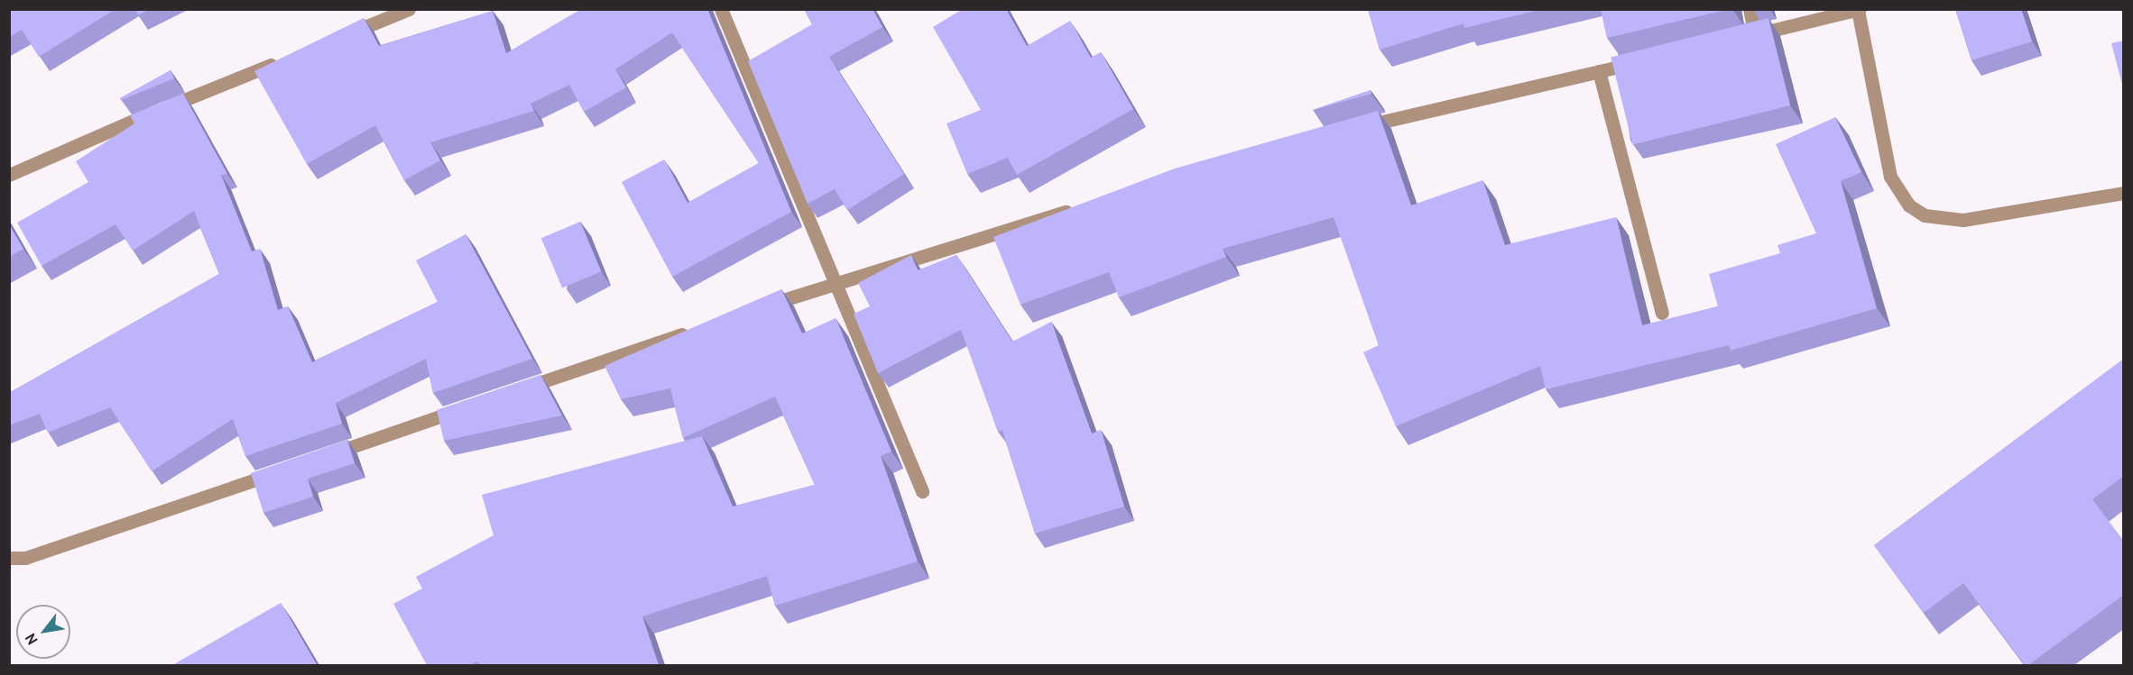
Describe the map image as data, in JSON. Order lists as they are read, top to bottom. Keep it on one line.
{"north":"bottom left"}
